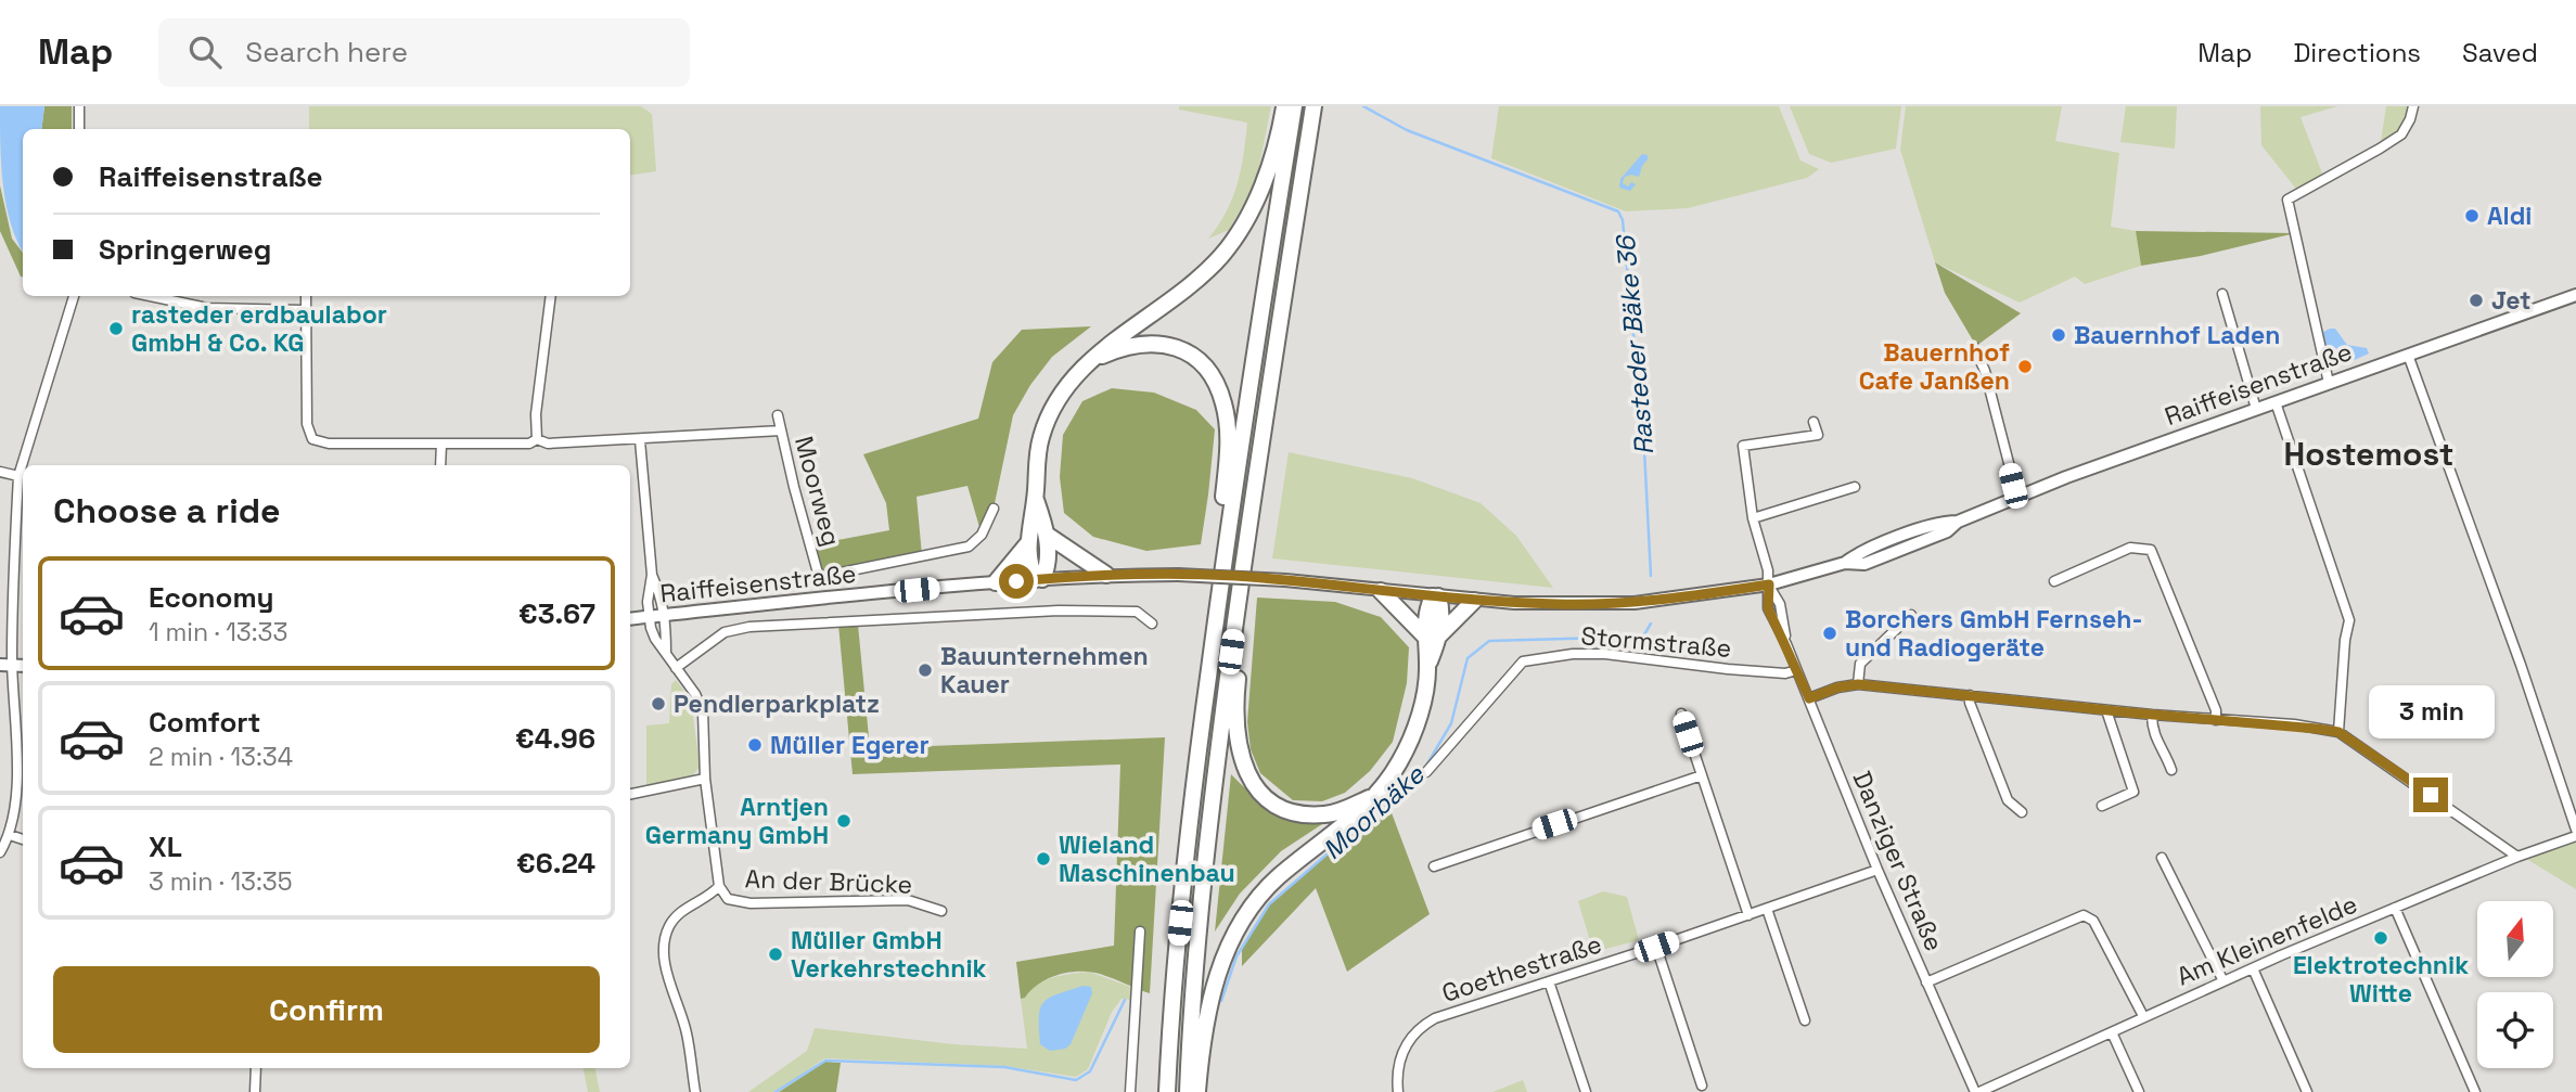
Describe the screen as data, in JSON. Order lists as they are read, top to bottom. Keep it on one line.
{"streets":{"street":["Raiffeisenstraße","Moorweg","Stormstraße","Danziger Straße","An der Brücke","Am Kleinenfelde","Goethestraße"]},"crossings":[["Raiffeisenstraße","Danziger Straße"],["Raiffeisenstraße","An der Brücke"],["Stormstraße","Danziger Straße"],["Danziger Straße","Am Kleinenfelde"],["Danziger Straße","Goethestraße"]],"districts":["Hostemost"],"water":["Rasteder Bäke 36","Moorbäke"],"places":["Aldi","Jet","rasteder erdbaulabor GmbH & Co. KG","Bauernhof Laden","Bauernhof Cafe Janßen","Borchers GmbH Fernseh- und Radiogeräte","Bauunternehmen Kauer","Pendlerparkplatz","Müller Egerer","Arntjen Germany GmbH","Wieland Maschinenbau","Elektrotechnik Witte","Müller GmbH Verkehrstechnik"],"north":"top","page":{"header":"Map","search":"Search here","nav":["Map","Directions","Saved"],"banner":["Raiffeisenstraße","Springerweg"],"heading":"Choose a ride","list":[{"name":"Economy","note":"1 min · 13:33","value":"€3.67"},{"name":"Comfort","note":"2 min · 13:34","value":"€4.96"},{"name":"XL","note":"3 min · 13:35","value":"€6.24"}],"bubble":"3 min","buttons":"Confirm"}}
